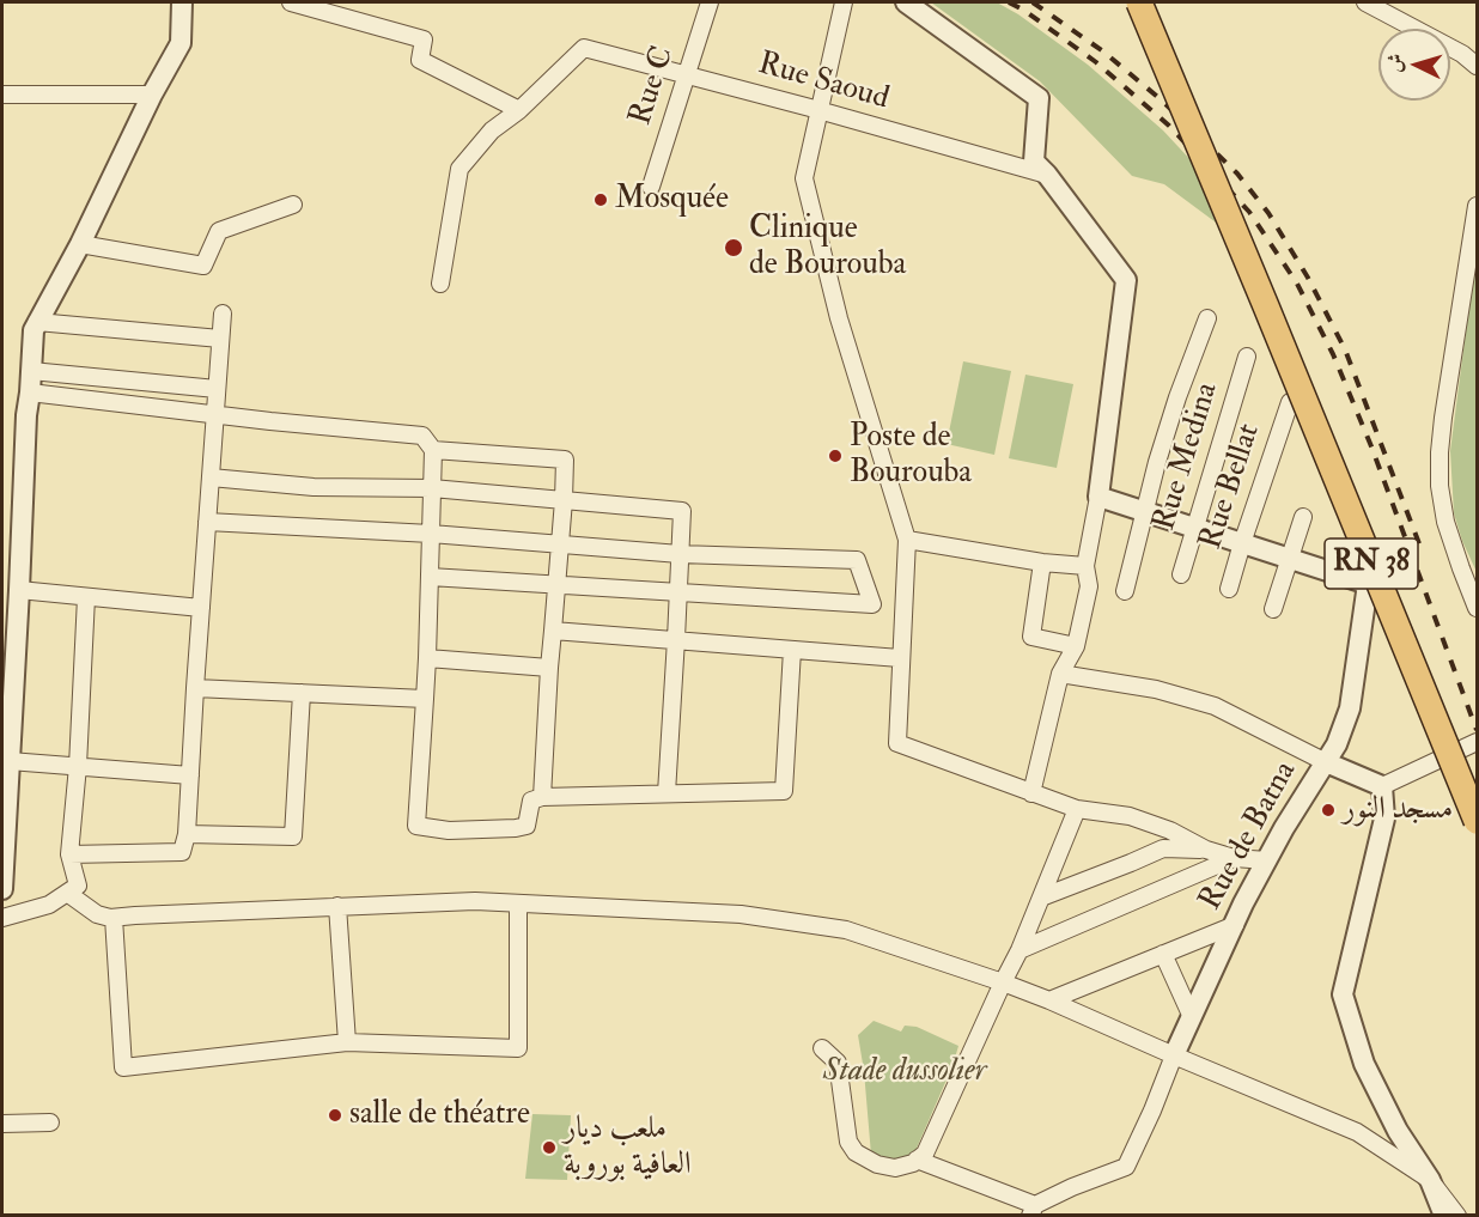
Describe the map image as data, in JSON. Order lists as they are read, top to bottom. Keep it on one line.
{"streets":{"main road":["RN 38"],"street":["Rue Saoud","Rue C","Rue Medina","Rue Bellat","Rue de Batna"]},"crossings":[["Rue Saoud","Rue C"]],"parks":["Stade dussolier"],"places":["Mosquée","Clinique de Bourouba","Poste de Bourouba","مسجد النور","salle de théatre","ملعب ديار العافية بوروبة"],"north":"left"}
